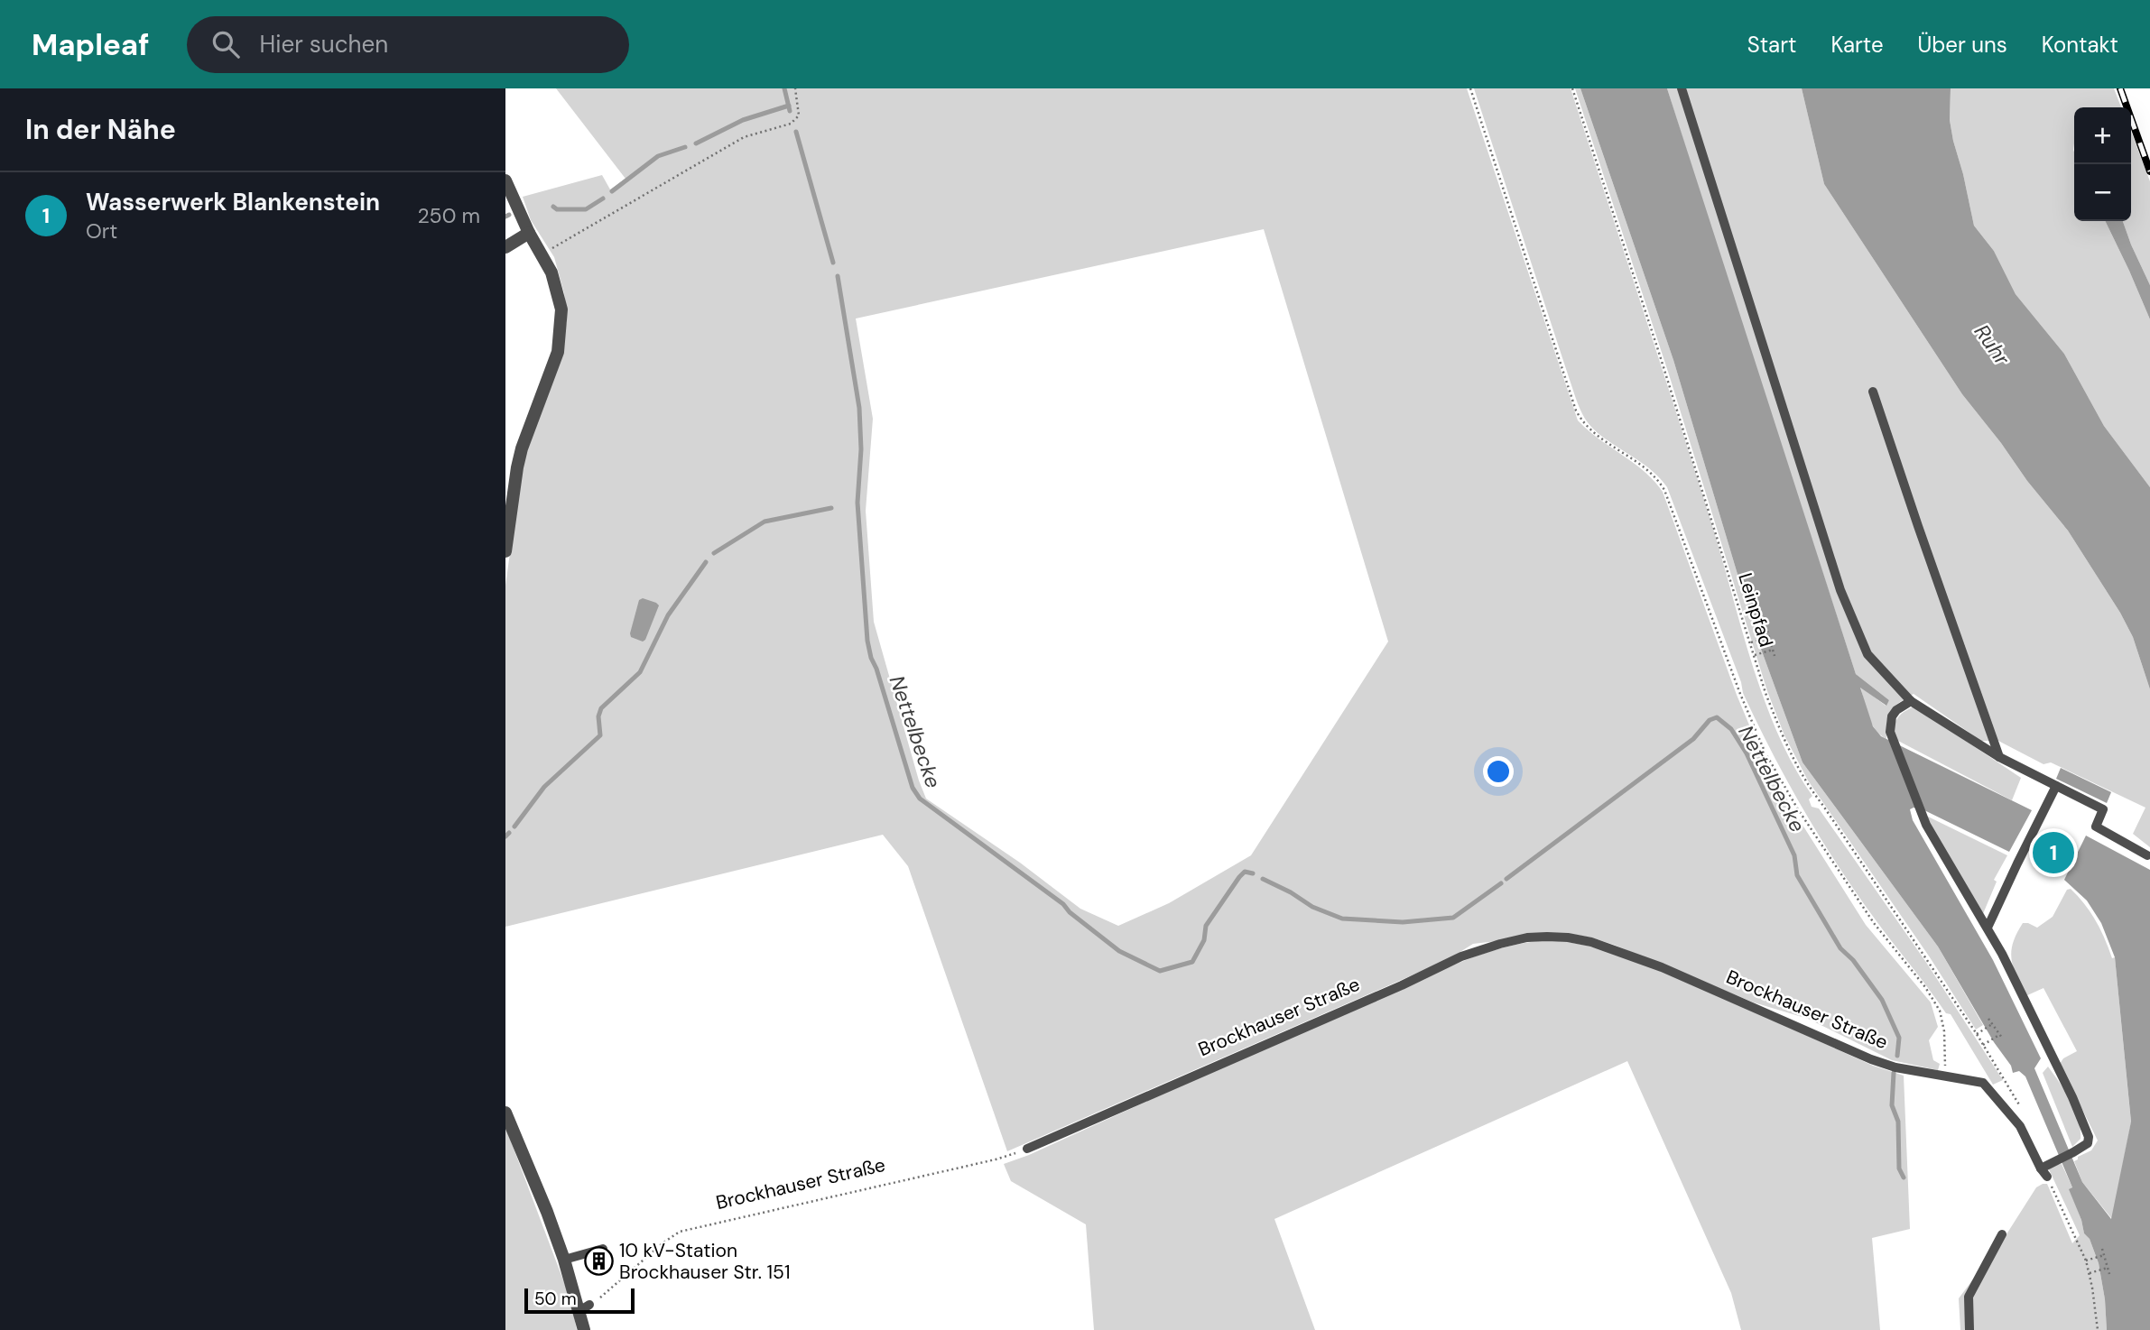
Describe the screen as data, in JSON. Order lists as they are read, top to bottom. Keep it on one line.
{"streets":{"lane":["Brockhauser Straße"],"path":["Leinpfad"]},"water":["Ruhr","Nettelbecke"],"places":{"building":["10 kV-Station Brockhauser Str. 151"]},"scale_bar":"50 m","page":{"header":"Mapleaf","search":"Hier suchen","nav":["Start","Karte","Über uns","Kontakt"],"heading":"In der Nähe","map_buttons":["+","−"],"list":[{"mark":"1","name":"Wasserwerk Blankenstein","note":"Ort","value":"250 m"}],"pins":"1","scale":"50 m"}}
